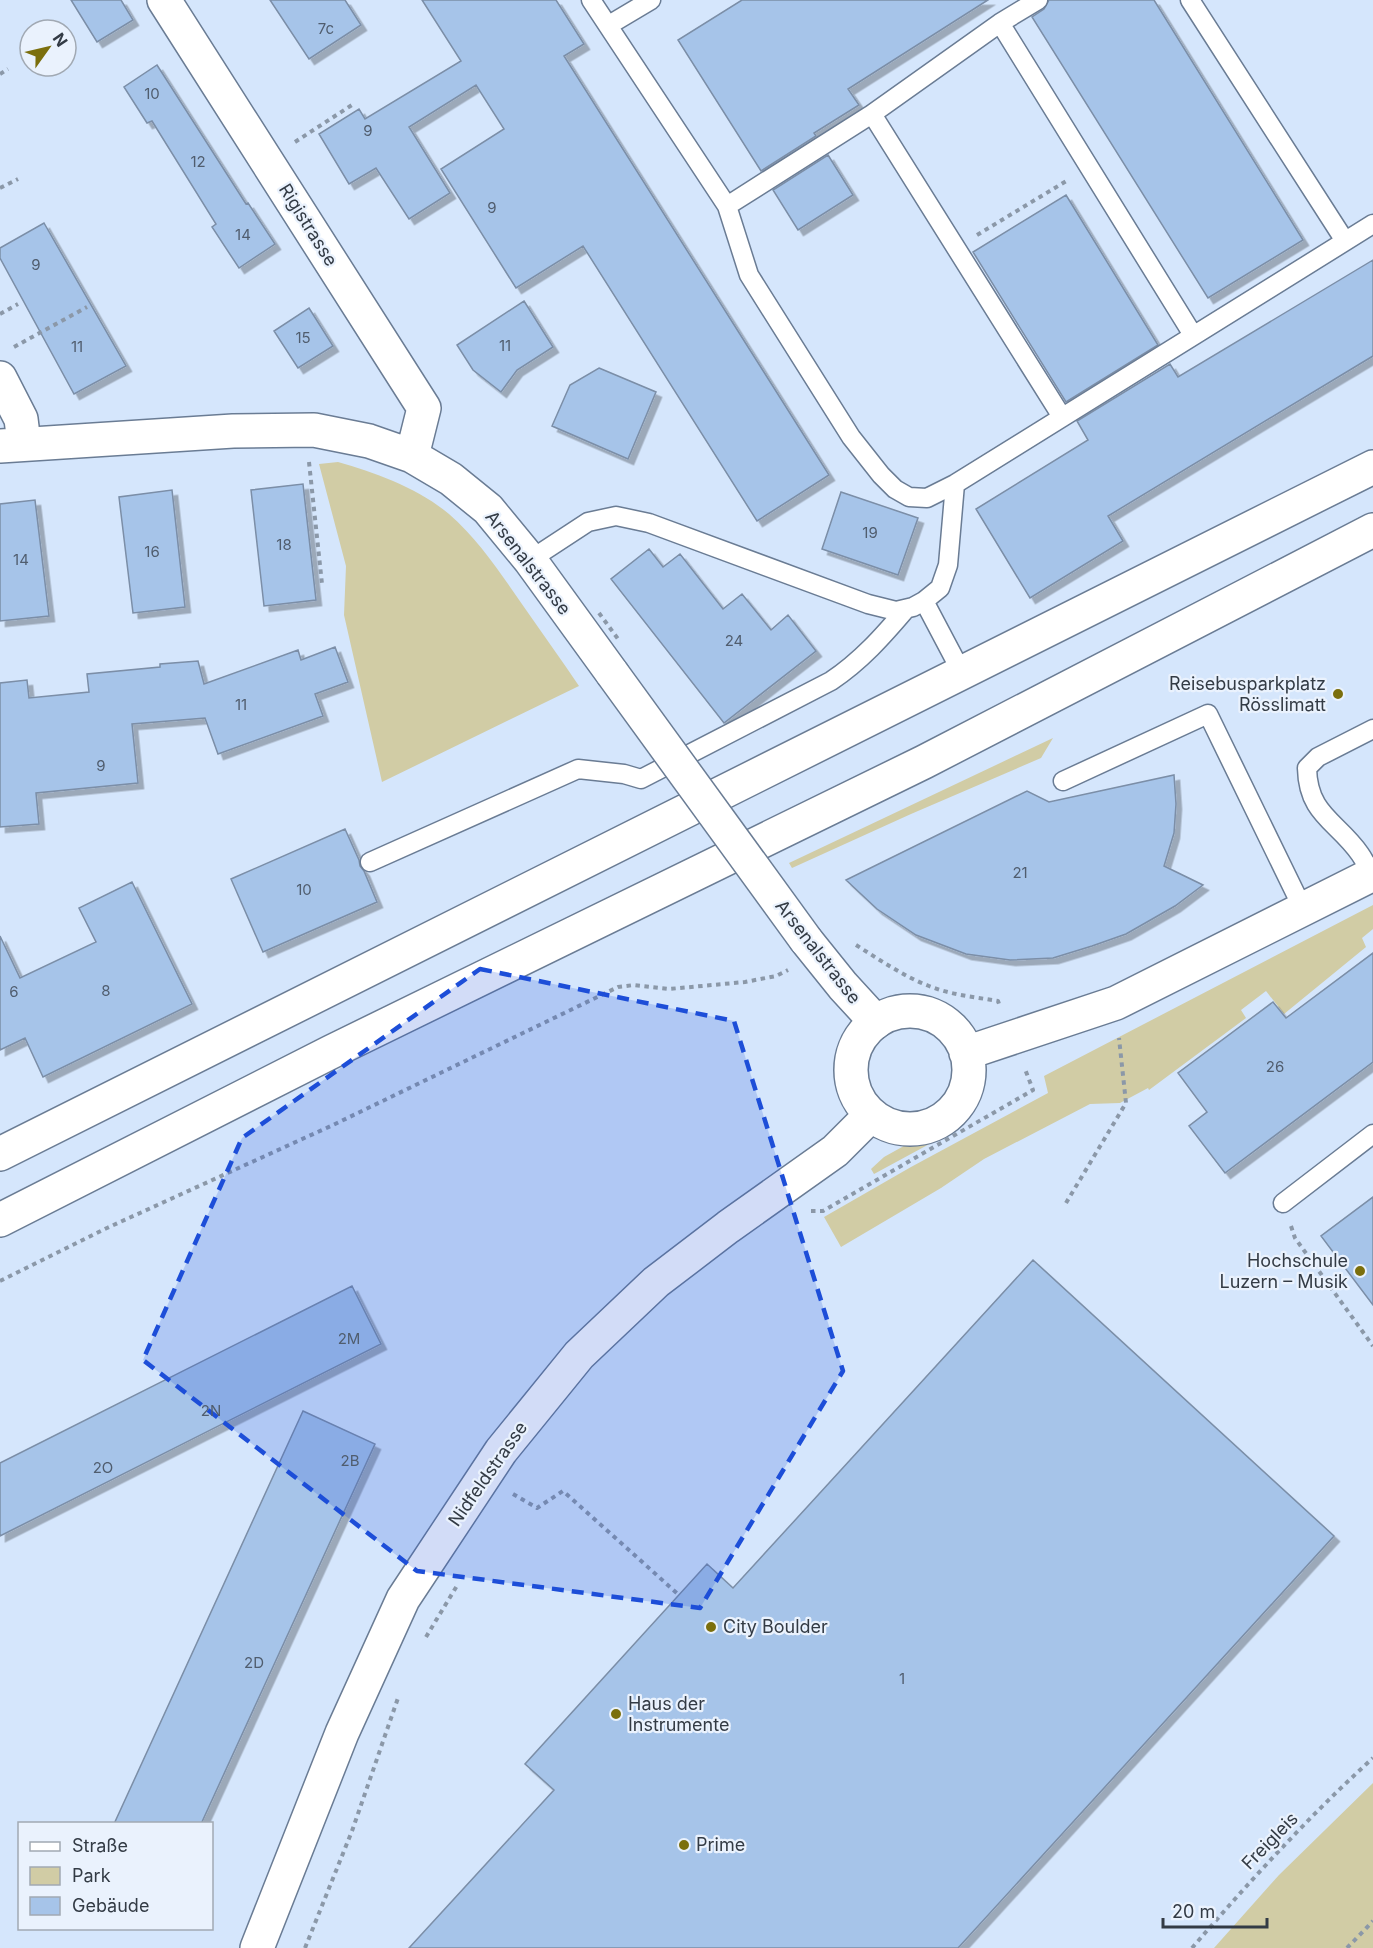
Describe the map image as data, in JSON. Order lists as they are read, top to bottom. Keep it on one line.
{"streets":{"main road":["Rigistrasse","Arsenalstrasse","Nidfeldstrasse"],"path":["Freigleis"]},"crossings":[["Rigistrasse","Arsenalstrasse"],["Arsenalstrasse","Nidfeldstrasse"]],"places":["Reisebusparkplatz Rösslimatt","Hochschule Luzern – Musik","City Boulder","Haus der Instrumente","Prime"],"house_numbers":["7c","10","9","12","9","14","9","15","11","11","19","18","16","14","24","11","9","21","10","8","6","26","2M","2N","2B","2O","2D","1"],"legend":["Straße","Park","Gebäude"],"scale_bar":"20 m","north":"top right"}
